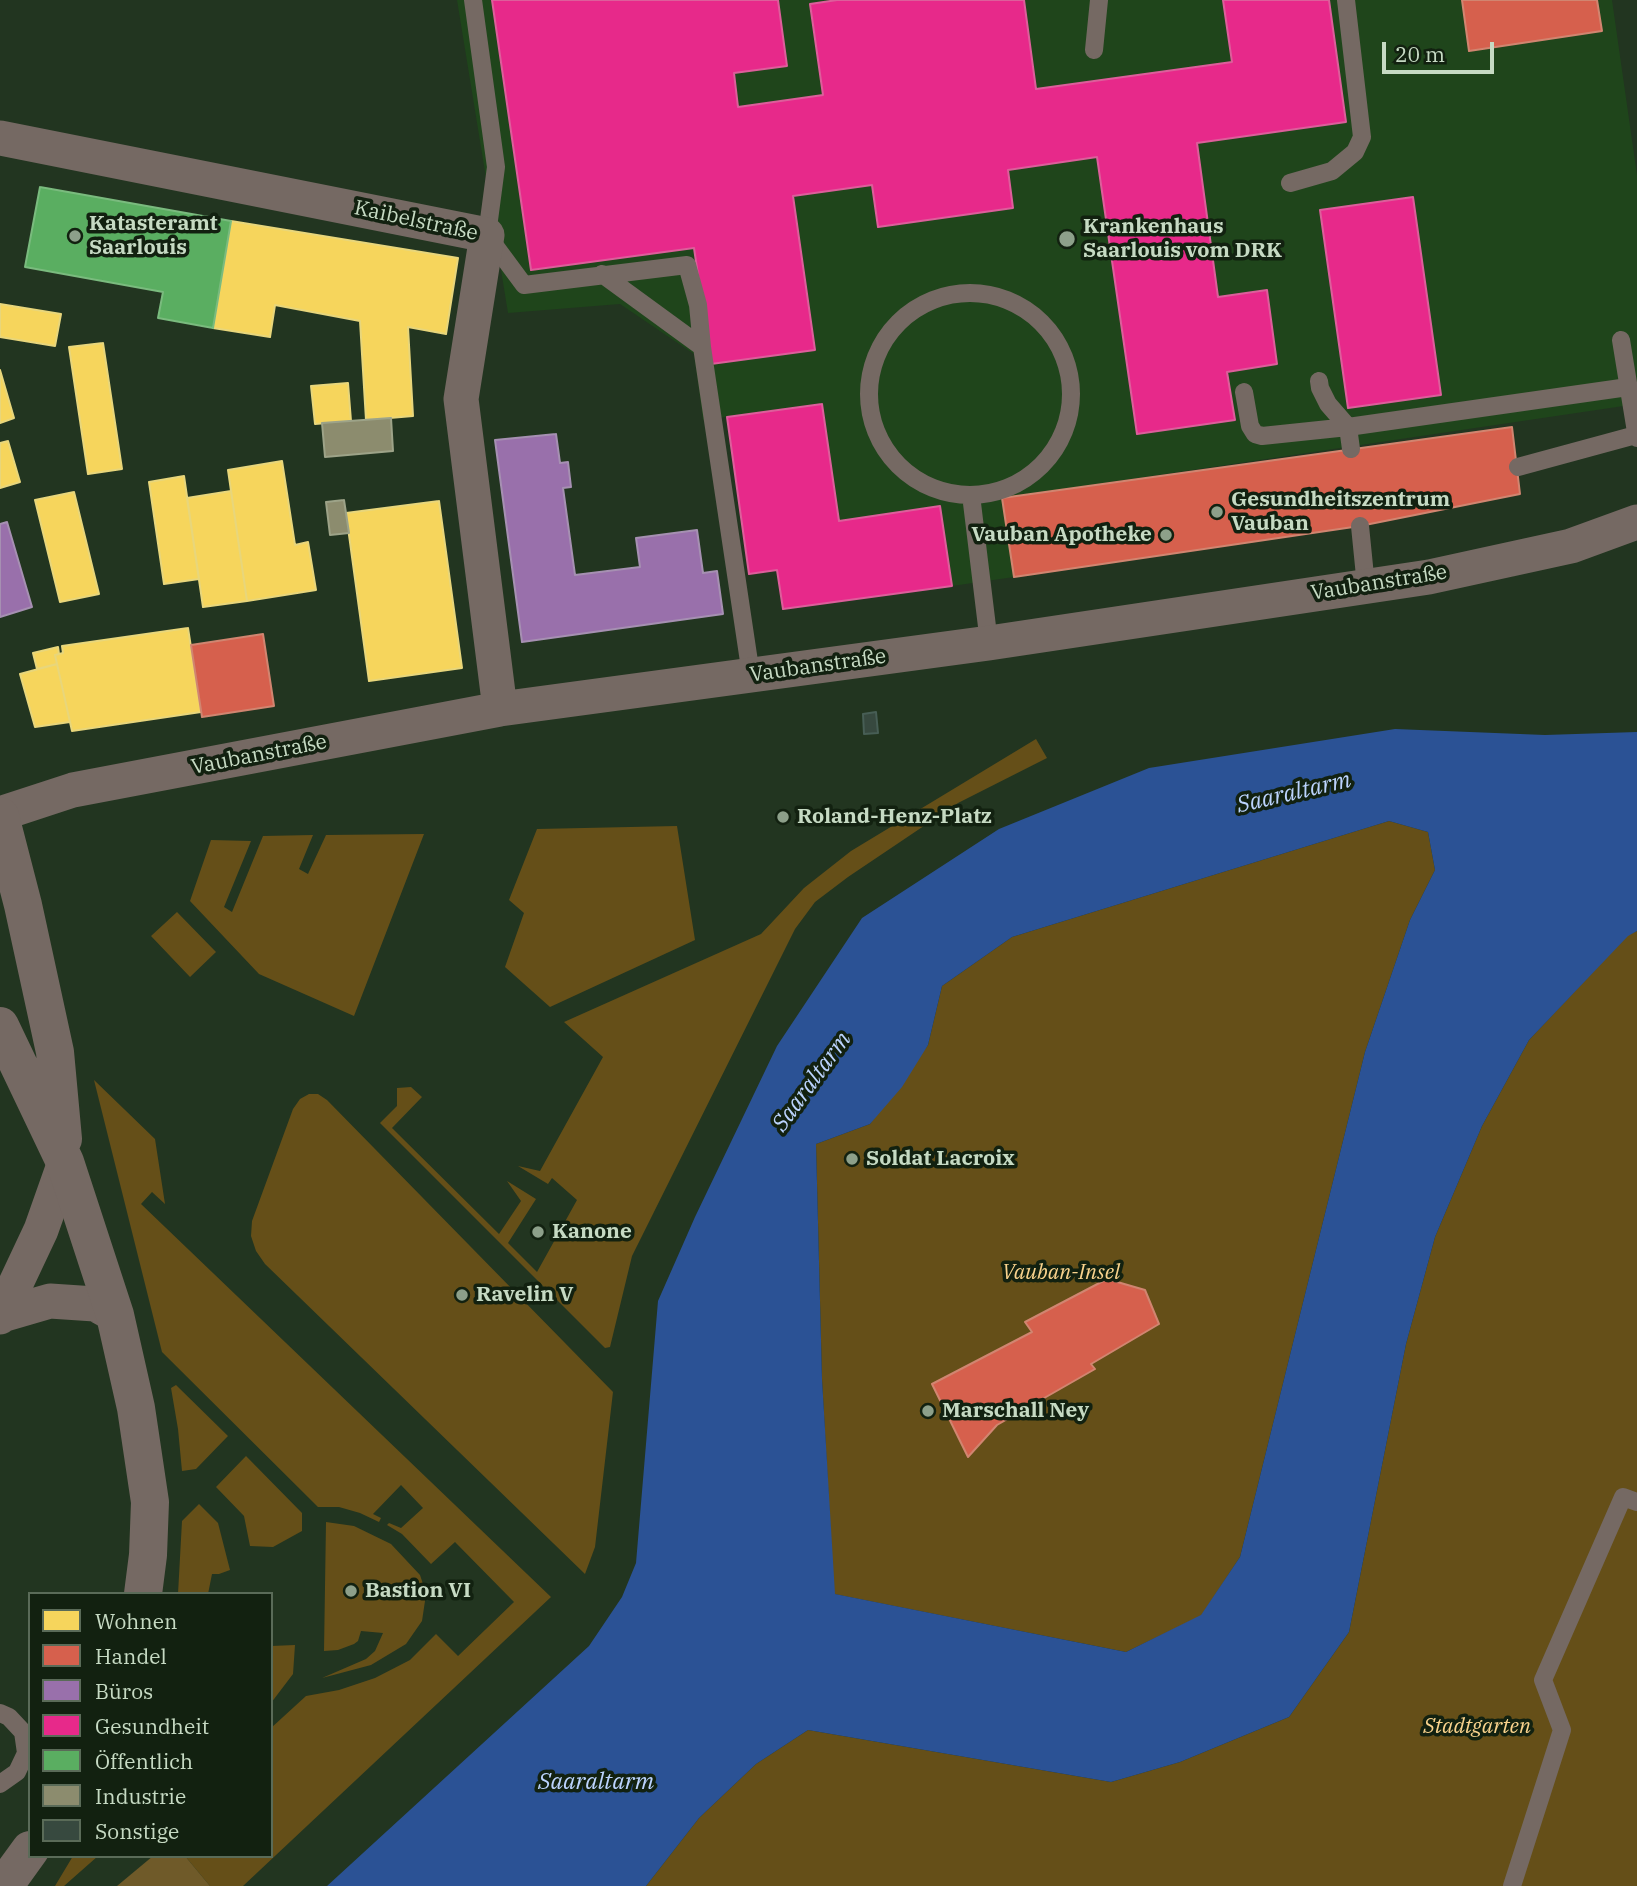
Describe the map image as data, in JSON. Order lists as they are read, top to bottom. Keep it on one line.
{"streets":{"street":["Kaibelstraße","Vaubanstraße"]},"crossings":[["Kaibelstraße","Vaubanstraße"]],"water":["Saaraltarm"],"parks":["Vauban-Insel","Stadtgarten"],"places":["Katasteramt Saarlouis","Krankenhaus Saarlouis vom DRK","Gesundheitszentrum Vauban","Vauban Apotheke","Roland-Henz-Platz","Soldat Lacroix","Kanone","Ravelin V","Marschall Ney","Bastion VI"],"legend":["Wohnen","Handel","Büros","Gesundheit","Öffentlich","Industrie","Sonstige"],"scale_bar":"20 m"}
